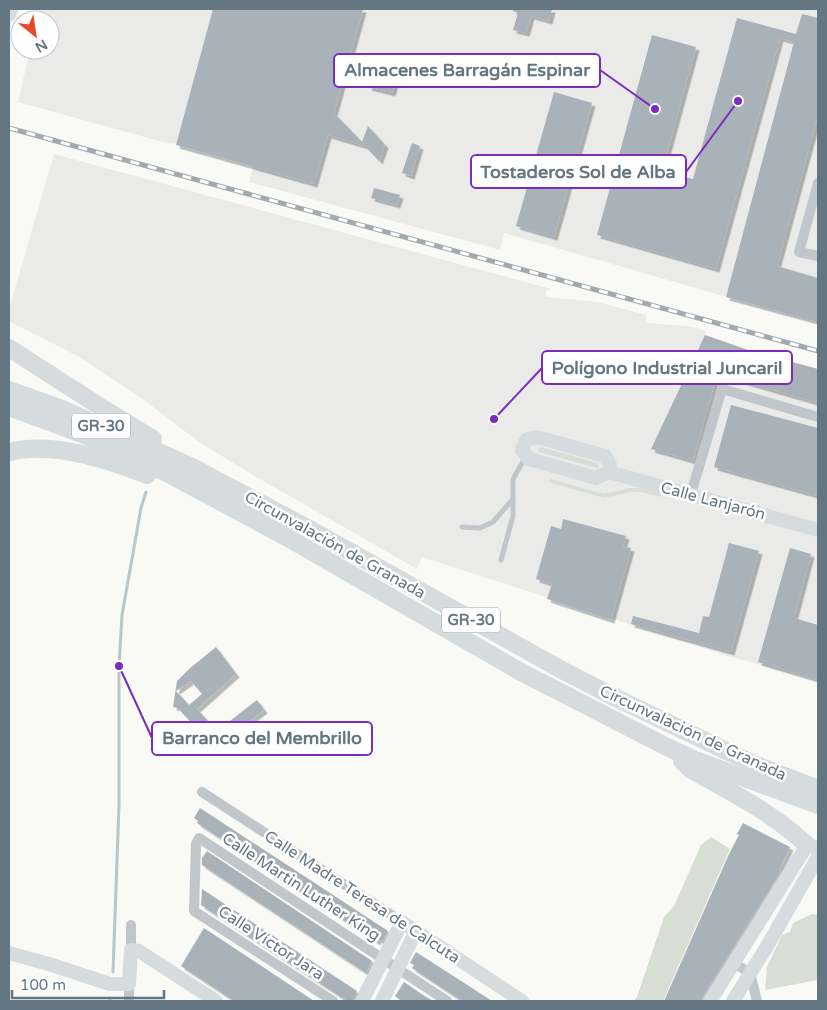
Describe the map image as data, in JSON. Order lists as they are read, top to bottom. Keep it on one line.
{"streets":{"highway":["GR-30","Circunvalación de Granada"],"street":["Calle Lanjarón","Calle Martin Luther King","Calle Madre Teresa de Calcuta","Calle Víctor Jara"]},"crossings":[["Calle Martin Luther King","Calle Víctor Jara"]],"places":["Tostaderos Sol de Alba","Almacenes Barragán Espinar","Polígono Industrial Juncaril","Barranco del Membrillo"],"scale_bar":"100 m","north":"bottom right"}
